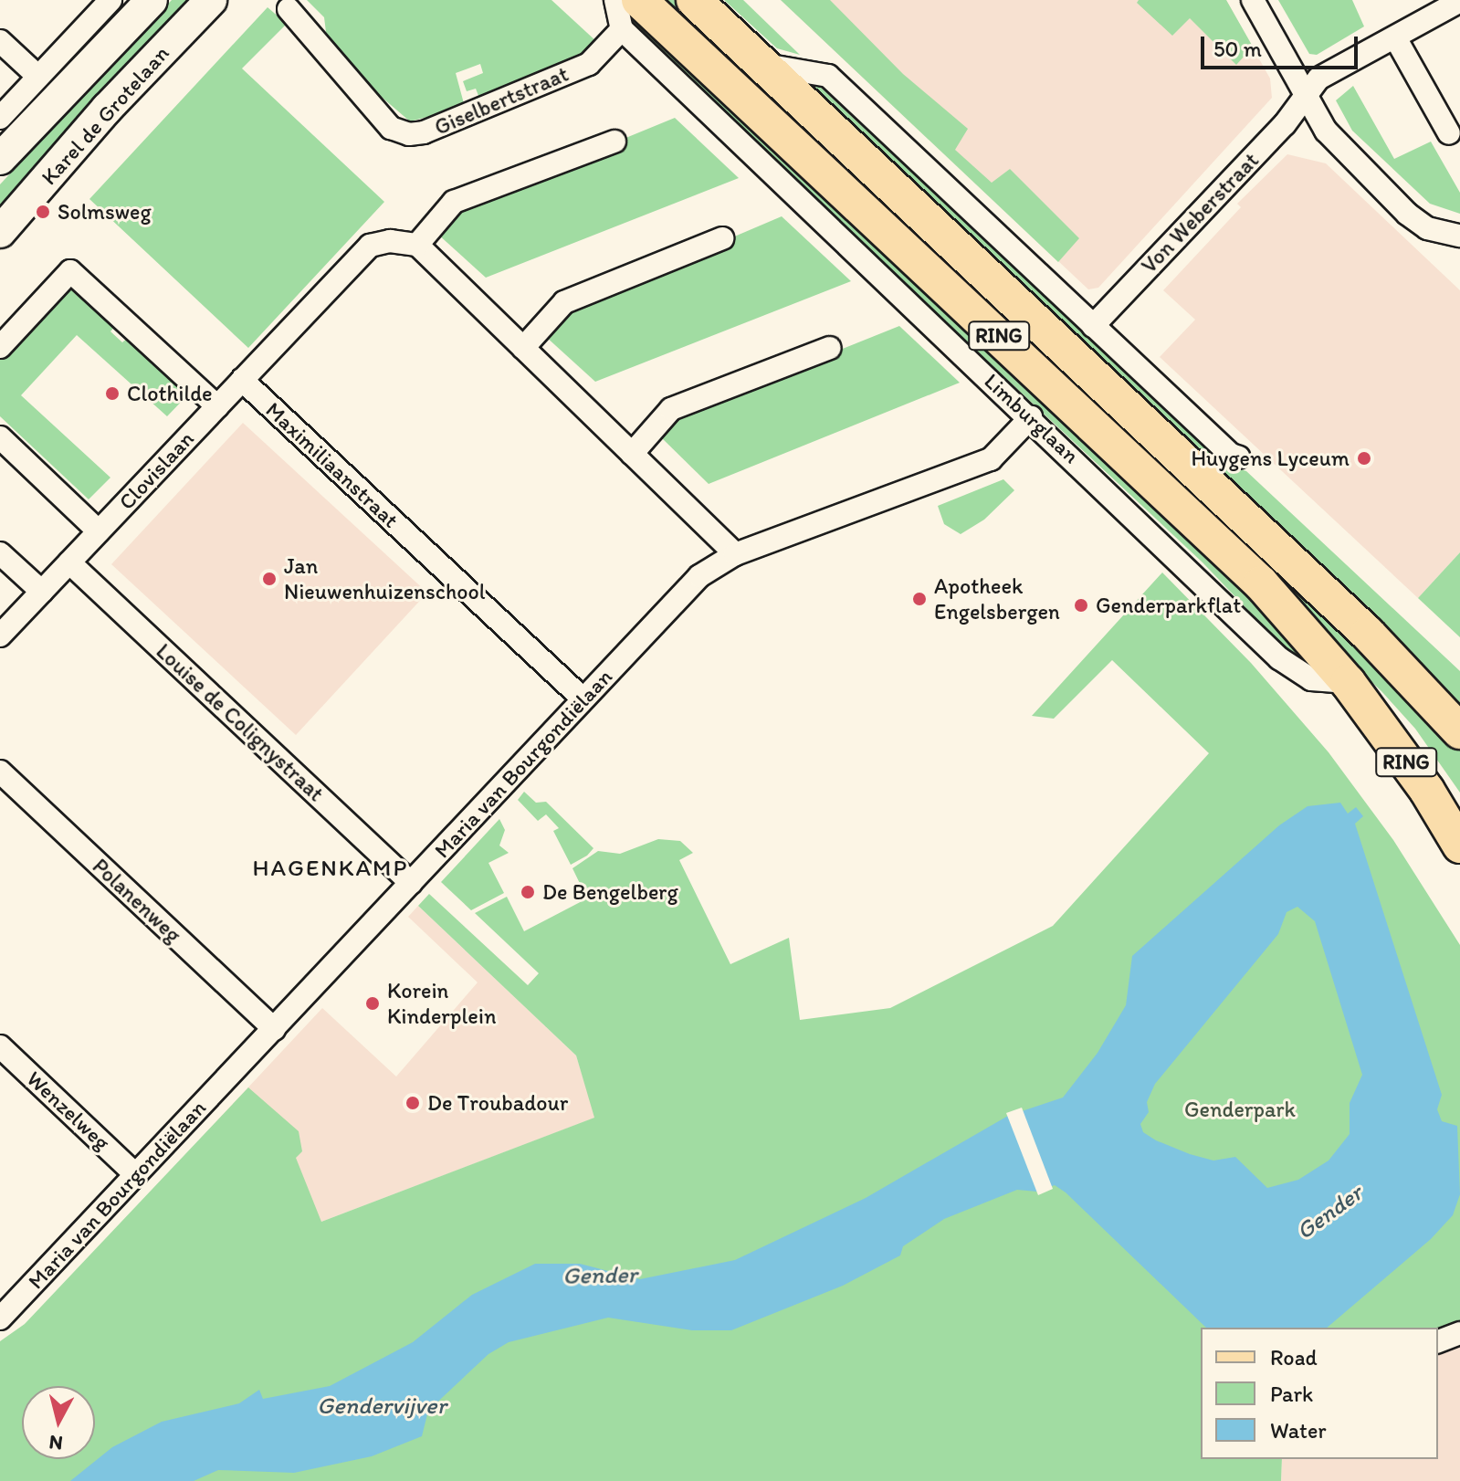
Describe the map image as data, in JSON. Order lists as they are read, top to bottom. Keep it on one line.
{"streets":{"main road":["Karel de Grotelaan","RING","Limburglaan"],"street":["Giselbertstraat","Von Weberstraat","Maximiliaanstraat","Clovislaan","Louise de Colignystraat","Maria van Bourgondiëlaan","Polanenweg","Wenzelweg"]},"crossings":[["Giselbertstraat","Limburglaan"],["Limburglaan","Maria van Bourgondiëlaan"],["Maximiliaanstraat","Clovislaan"],["Maximiliaanstraat","Maria van Bourgondiëlaan"],["Clovislaan","Louise de Colignystraat"],["Louise de Colignystraat","Maria van Bourgondiëlaan"],["Maria van Bourgondiëlaan","Polanenweg"],["Maria van Bourgondiëlaan","Wenzelweg"]],"districts":["HAGENKAMP"],"water":["Gender","Gendervijver"],"parks":["Genderpark"],"places":["Solmsweg","Clothilde","Huygens Lyceum","Jan Nieuwenhuizenschool","Apotheek Engelsbergen","Genderparkflat","De Bengelberg","Korein Kinderplein","De Troubadour"],"legend":["Road","Park","Water"],"scale_bar":"50 m","north":"bottom"}
